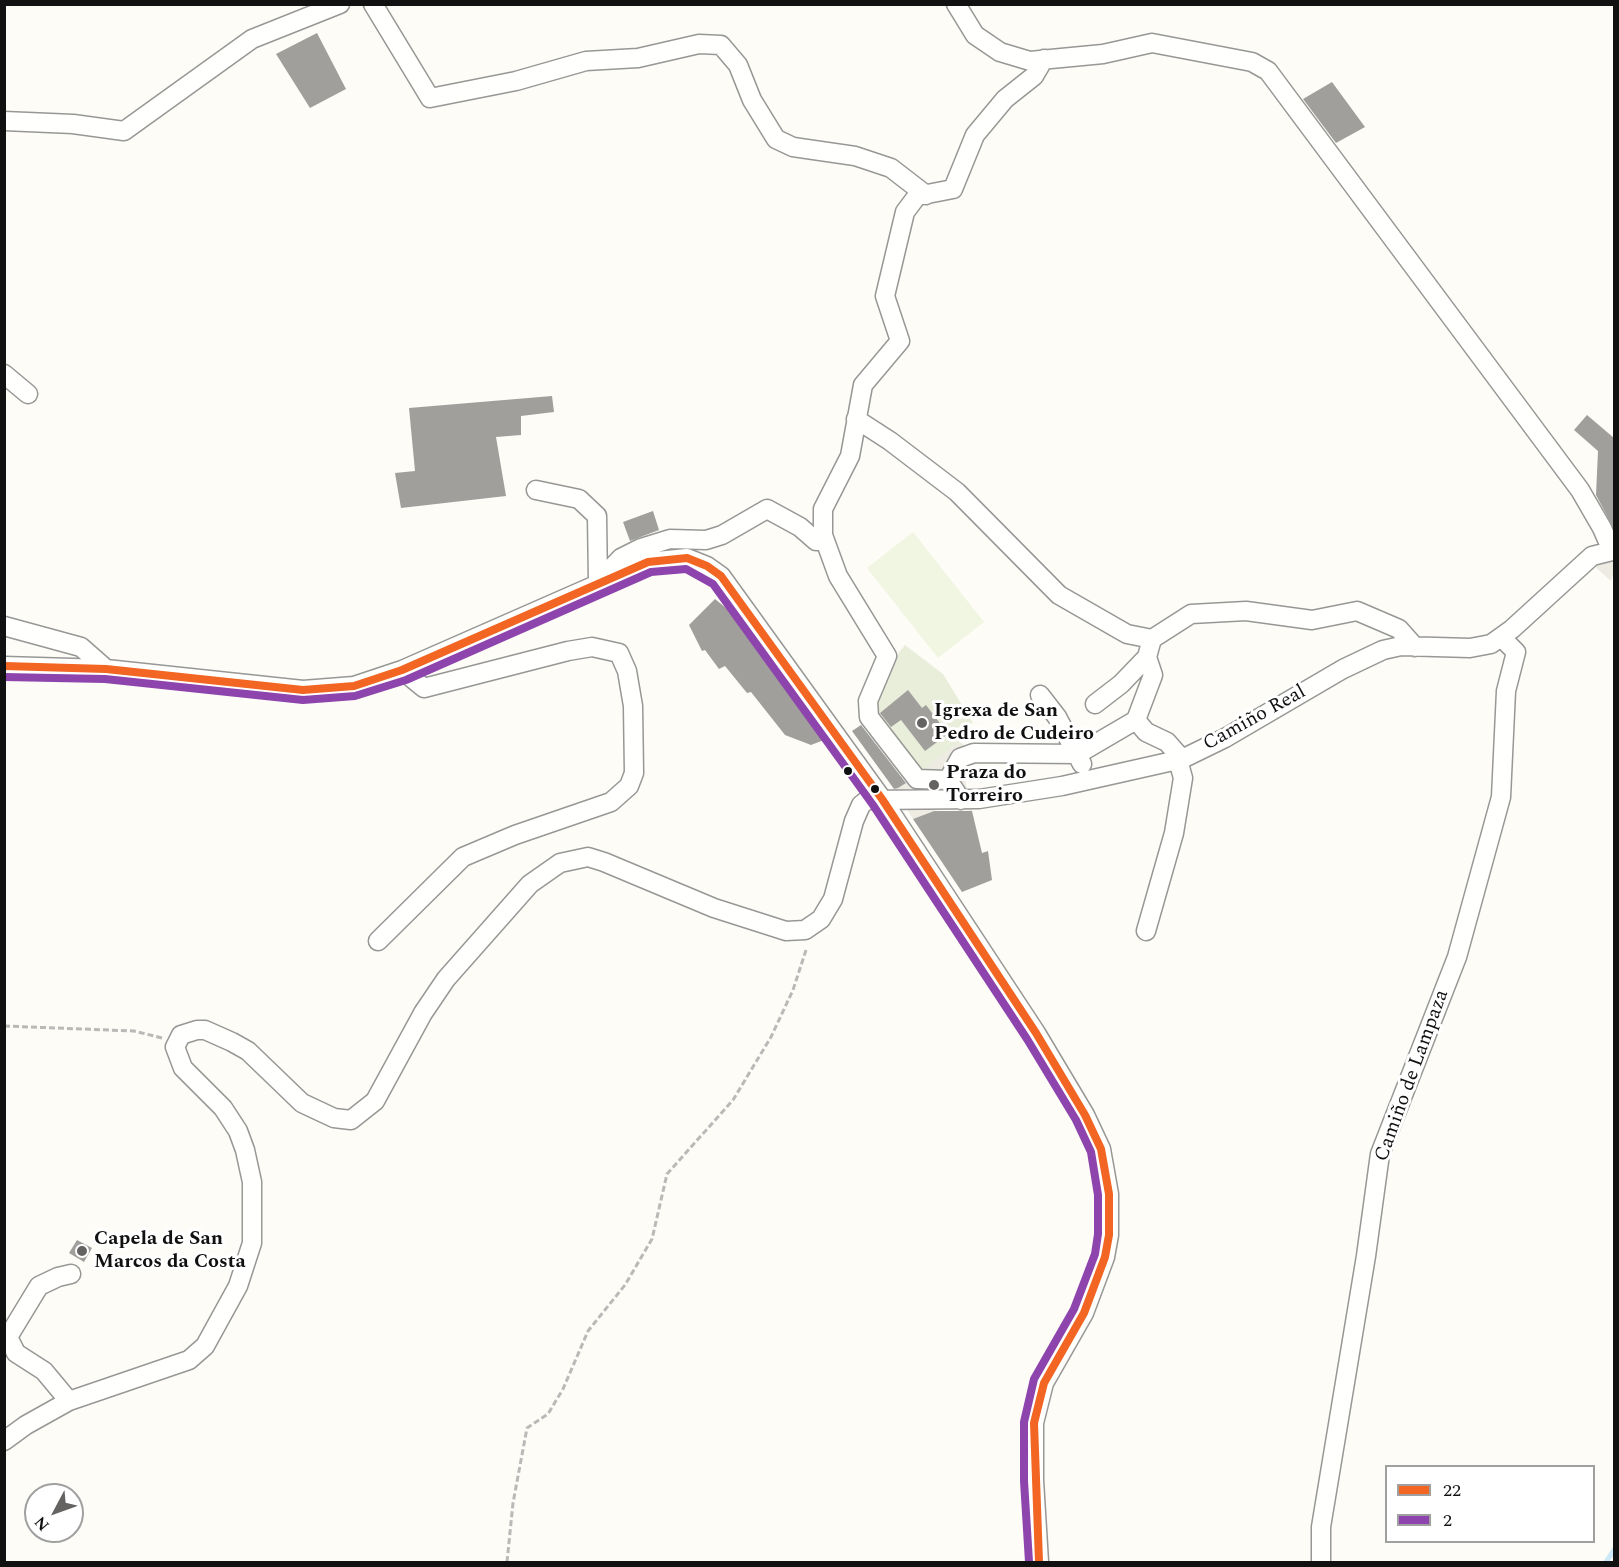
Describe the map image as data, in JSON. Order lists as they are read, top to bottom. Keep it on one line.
{"streets":{"street":["Camiño Real","Camiño de Lampaza"]},"crossings":[["Camiño Real","Camiño de Lampaza"]],"places":["Igrexa de San Pedro de Cudeiro","Praza do Torreiro","Capela de San Marcos da Costa"],"lines":["transit line 22","transit line 2"],"legend":["22","2"],"north":"bottom left"}
